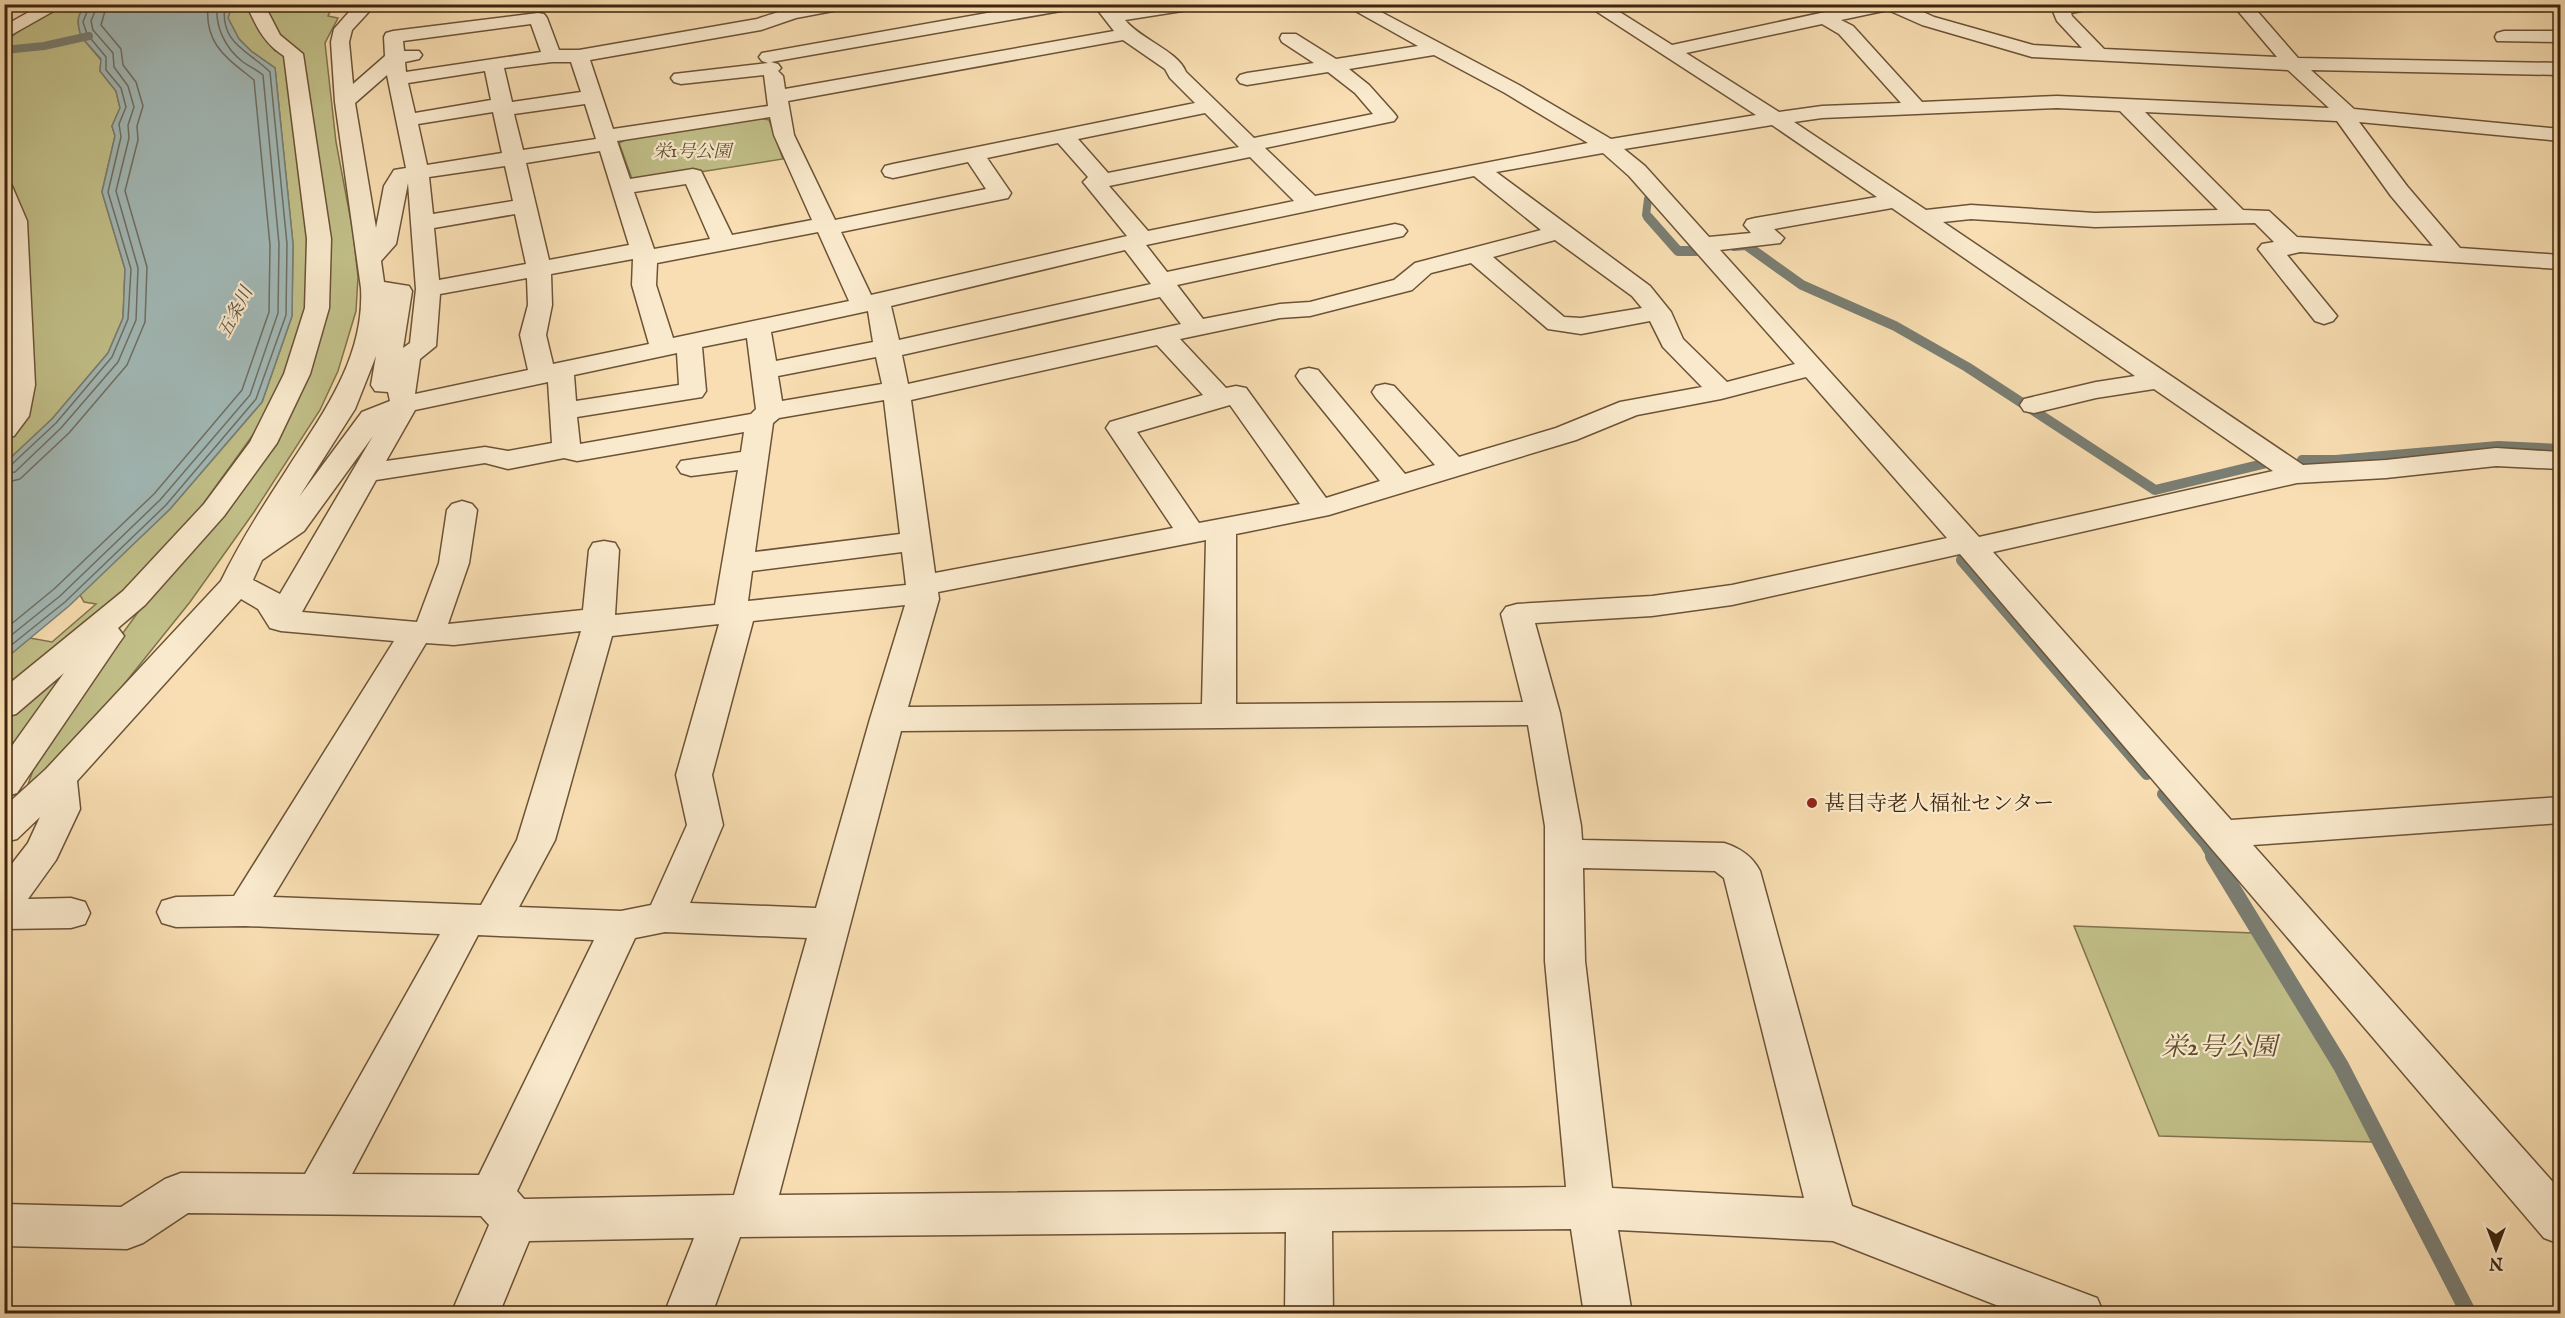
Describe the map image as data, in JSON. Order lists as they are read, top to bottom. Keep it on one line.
{"water":["五条川"],"parks":["栄1号公園","栄2号公園"],"places":["甚目寺老人福祉センター"],"north":"bottom"}
